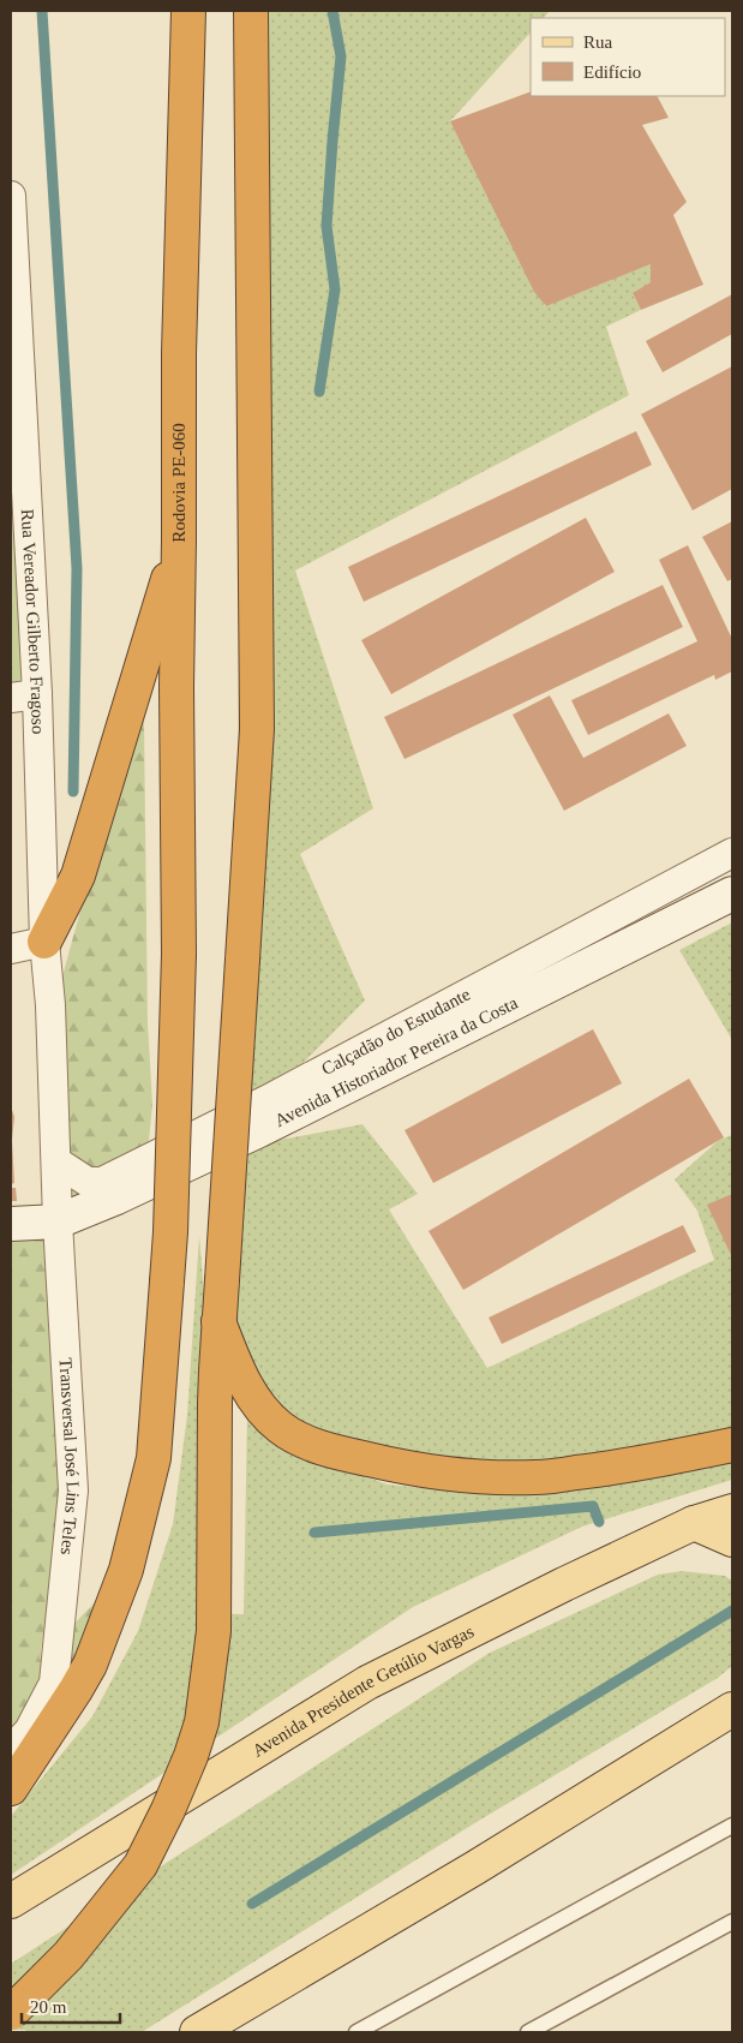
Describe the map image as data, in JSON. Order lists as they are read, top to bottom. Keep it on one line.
{"streets":{"highway":["Rodovia PE-060"],"main road":["Avenida Presidente Getúlio Vargas"],"street":["Rua Vereador Gilberto Fragoso","Calçadão do Estudante","Avenida Historiador Pereira da Costa","Transversal José Lins Teles"]},"crossings":[["Rua Vereador Gilberto Fragoso","Calçadão do Estudante"],["Rua Vereador Gilberto Fragoso","Transversal José Lins Teles"],["Calçadão do Estudante","Transversal José Lins Teles"],["Avenida Historiador Pereira da Costa","Transversal José Lins Teles"]],"legend":["Rua","Edifício"],"scale_bar":"20 m"}
